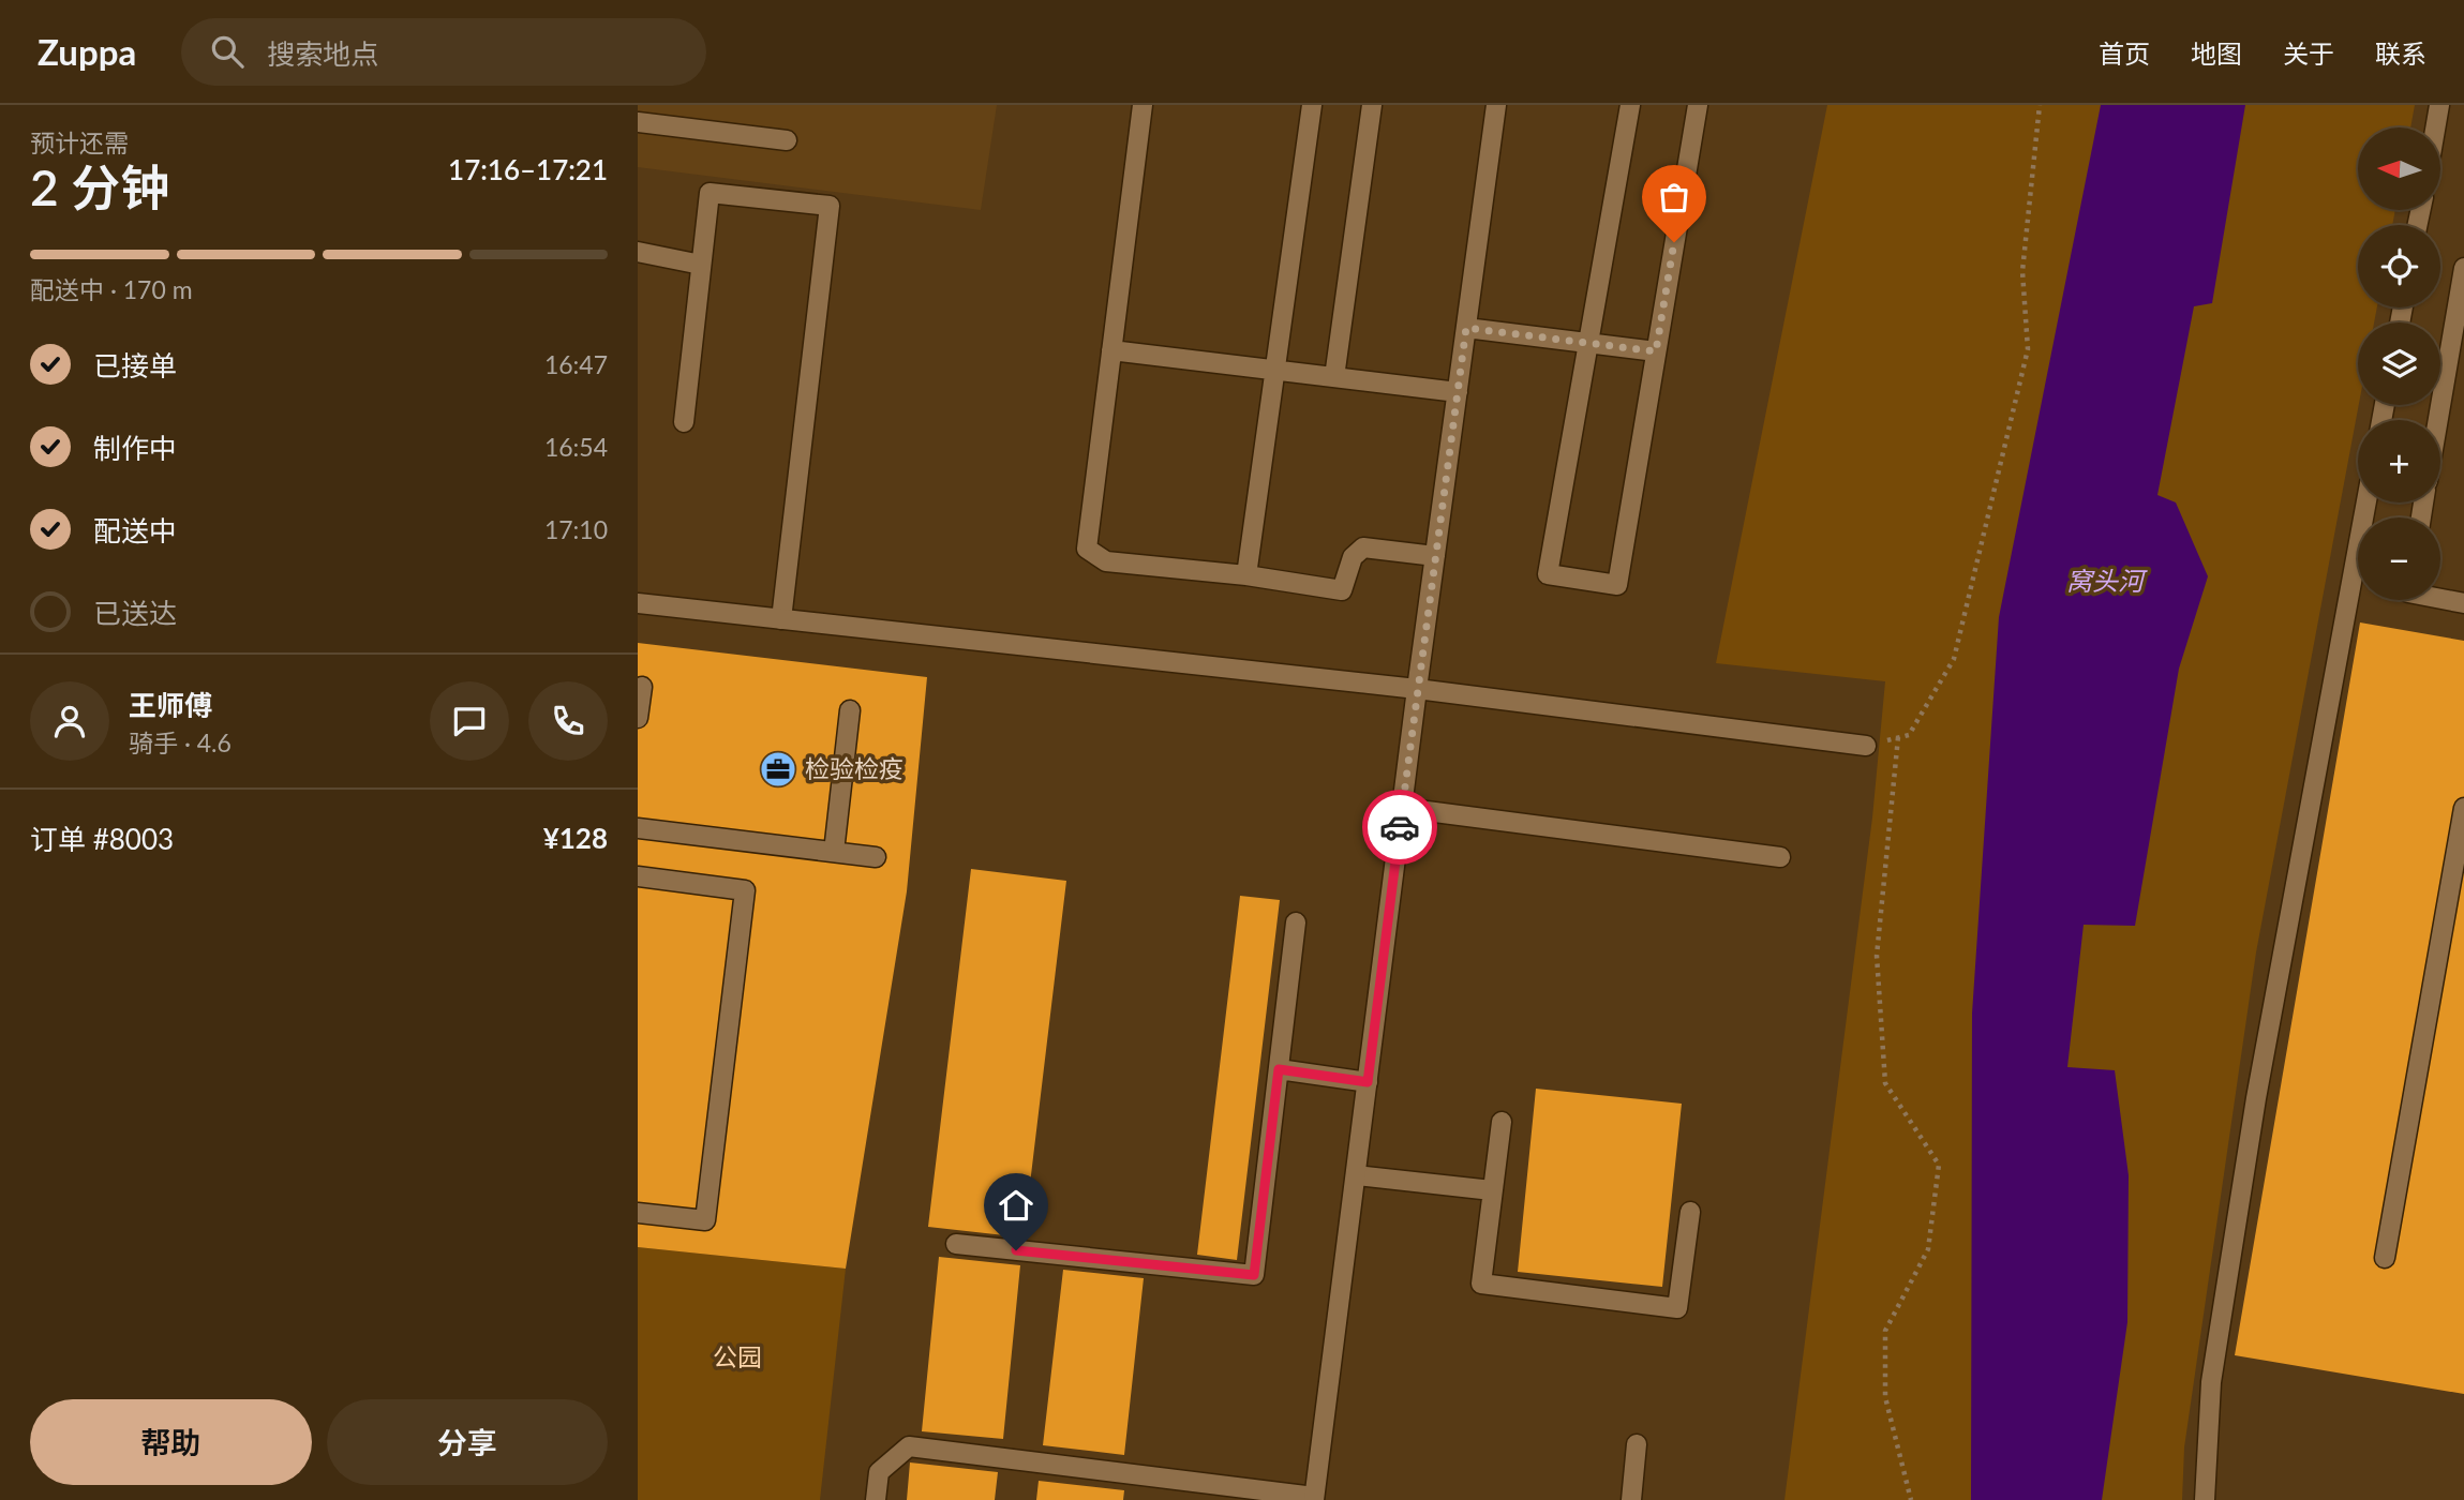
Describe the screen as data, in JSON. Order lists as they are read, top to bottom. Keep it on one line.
{"water":["窝头河"],"parks":["公园"],"places":{"office":["检验检疫"]},"north":"left","page":{"header":"Zuppa","search":"搜索地点","nav":["首页","地图","关于","联系"],"heading":["2 分钟","预计还需","17:16–17:21"],"panel":["王师傅","骑手 · 4.6","订单 #8003","¥128"],"map_buttons":["+","−"],"bar":"配送中 · 170 m","list":[["已接单","16:47"],["制作中","16:54"],["配送中","17:10"],"已送达"],"buttons":["帮助","分享"]}}
